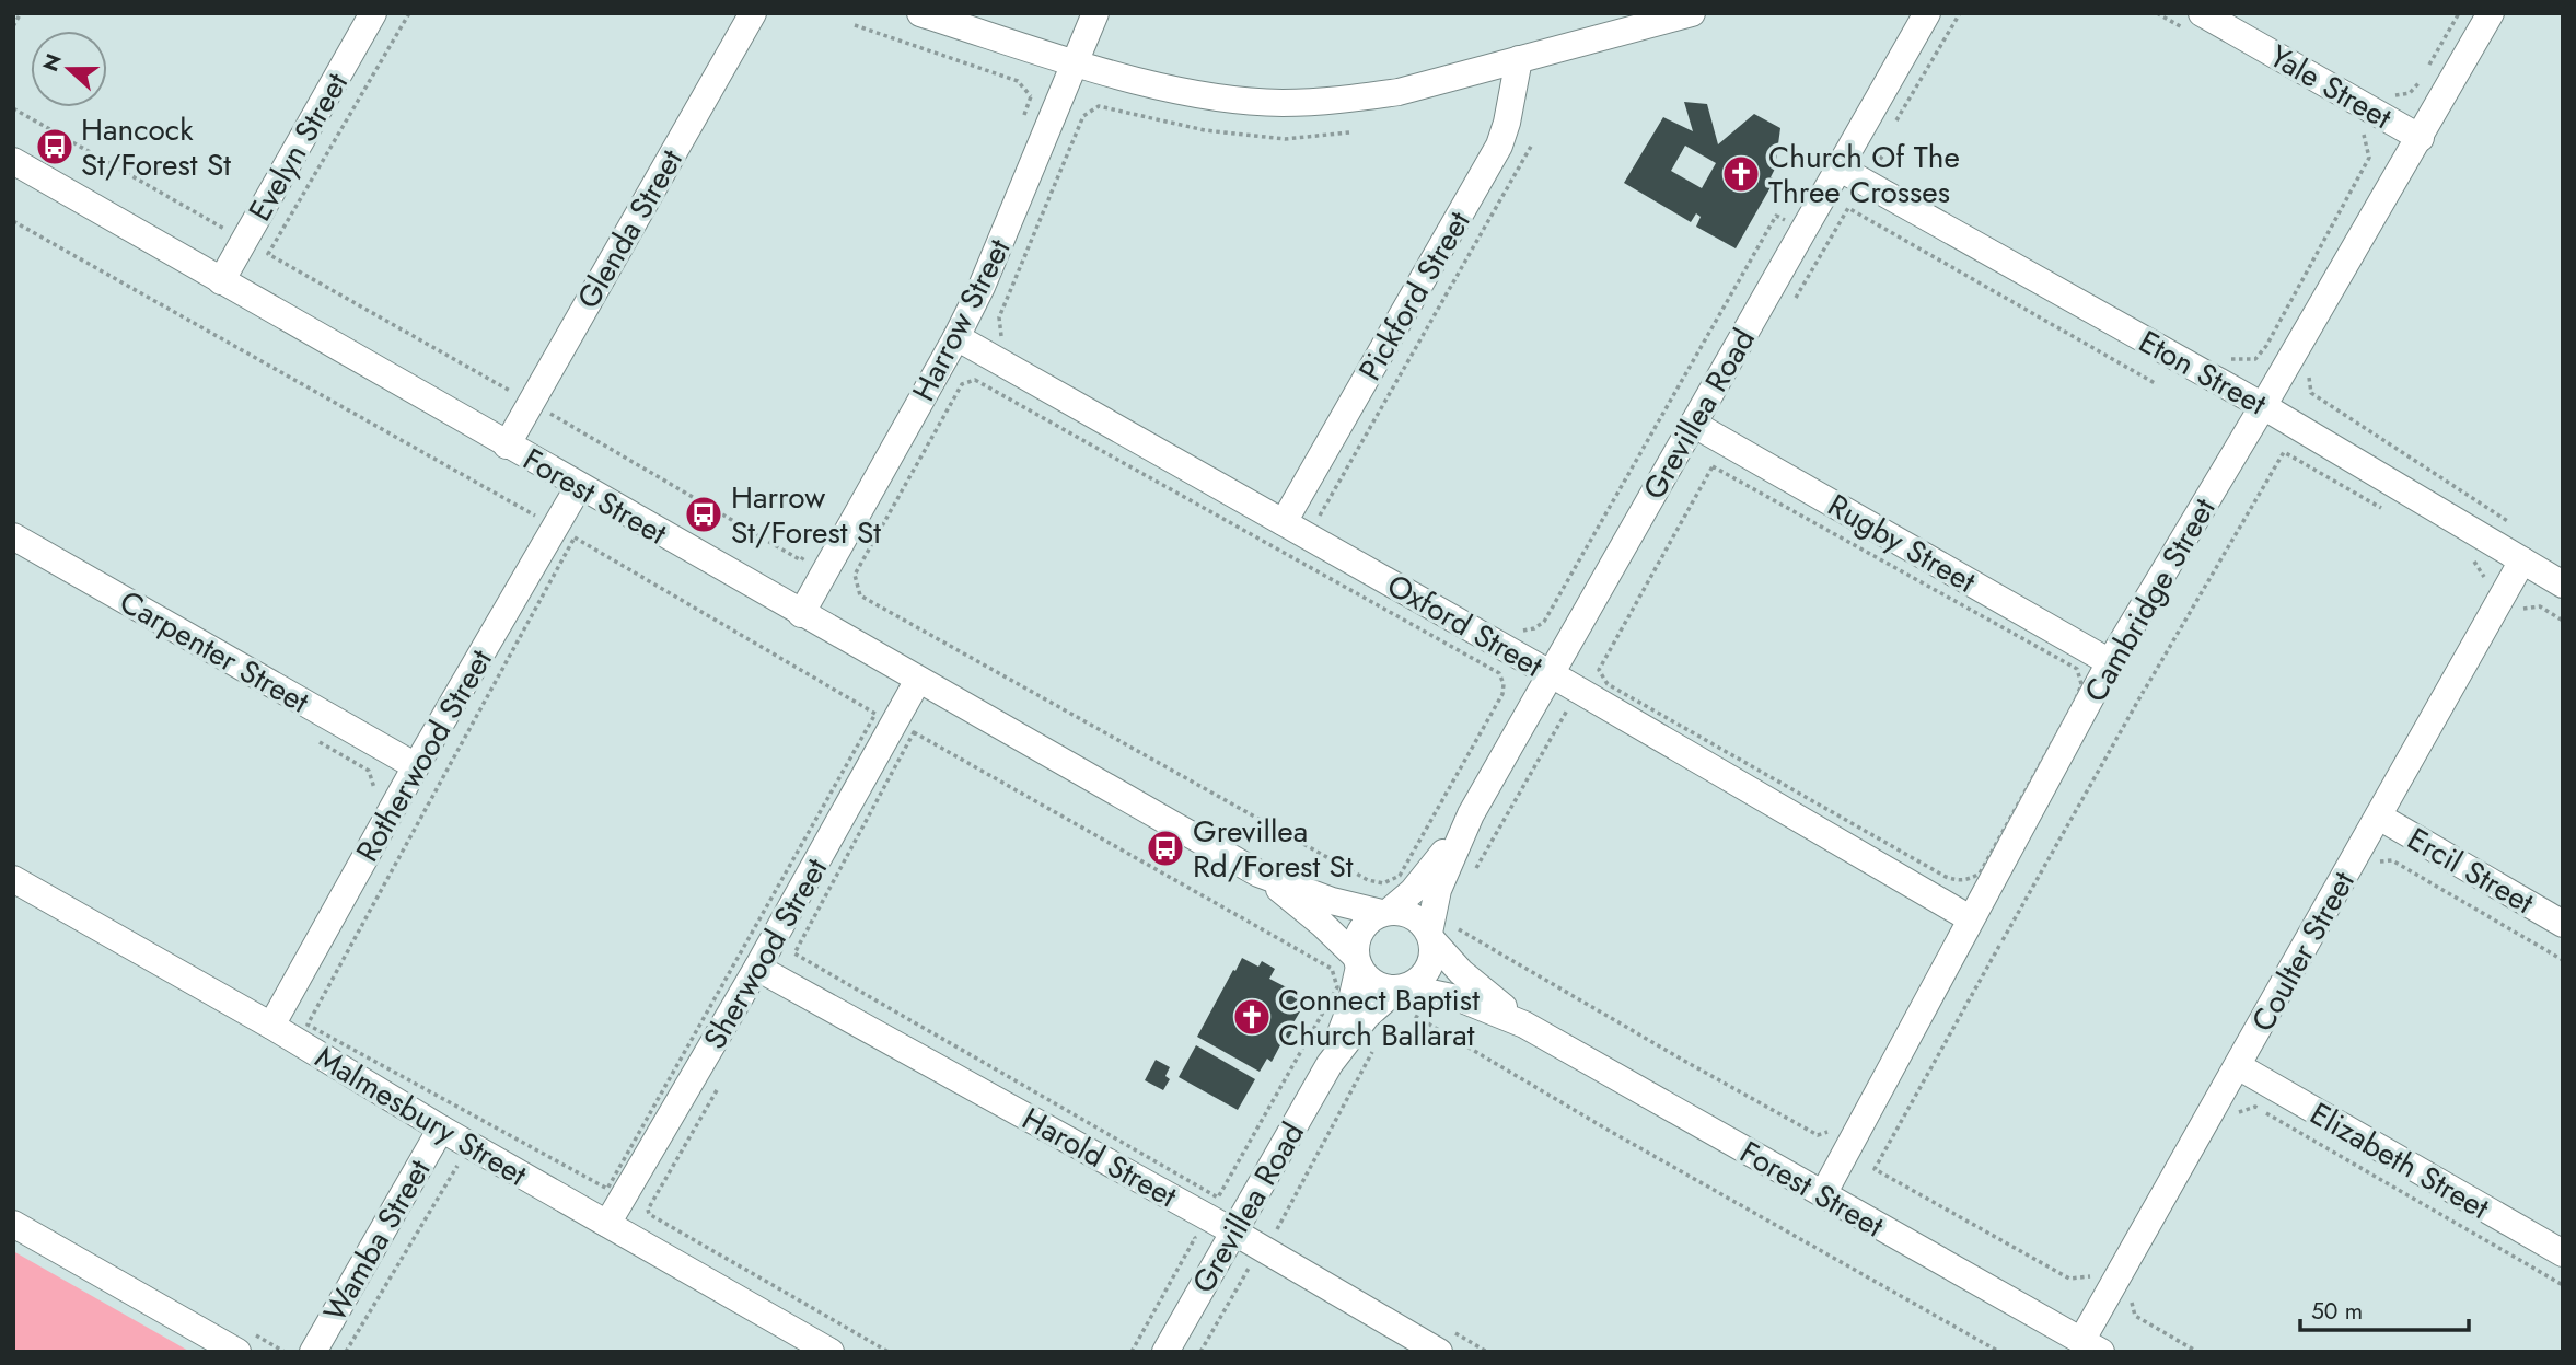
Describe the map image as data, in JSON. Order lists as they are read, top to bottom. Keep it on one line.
{"streets":{"street":["Yale Street","Evelyn Street","Glenda Street","Pickford Street","Harrow Street","Eton Street","Grevillea Road","Forest Street","Rugby Street","Cambridge Street","Oxford Street","Carpenter Street","Rotherwood Street","Ercil Street","Coulter Street","Sherwood Street","Malmesbury Street","Harold Street","Elizabeth Street","Wamba Street"]},"crossings":[["Yale Street","Cambridge Street"],["Evelyn Street","Forest Street"],["Glenda Street","Forest Street"],["Pickford Street","Oxford Street"],["Harrow Street","Forest Street"],["Harrow Street","Oxford Street"],["Eton Street","Grevillea Road"],["Eton Street","Cambridge Street"],["Eton Street","Coulter Street"],["Grevillea Road","Forest Street"],["Grevillea Road","Rugby Street"],["Grevillea Road","Oxford Street"],["Grevillea Road","Harold Street"],["Forest Street","Cambridge Street"],["Forest Street","Rotherwood Street"],["Forest Street","Coulter Street"],["Forest Street","Sherwood Street"],["Rugby Street","Cambridge Street"],["Cambridge Street","Oxford Street"],["Carpenter Street","Rotherwood Street"],["Rotherwood Street","Malmesbury Street"],["Ercil Street","Coulter Street"],["Coulter Street","Elizabeth Street"],["Sherwood Street","Malmesbury Street"],["Sherwood Street","Harold Street"],["Malmesbury Street","Wamba Street"]],"places":{"bus stop":["Hancock St/Forest St","Harrow St/Forest St","Grevillea Rd/Forest St"],"church":["Church Of The Three Crosses","Connect Baptist Church Ballarat"]},"scale_bar":"50 m","north":"left"}
